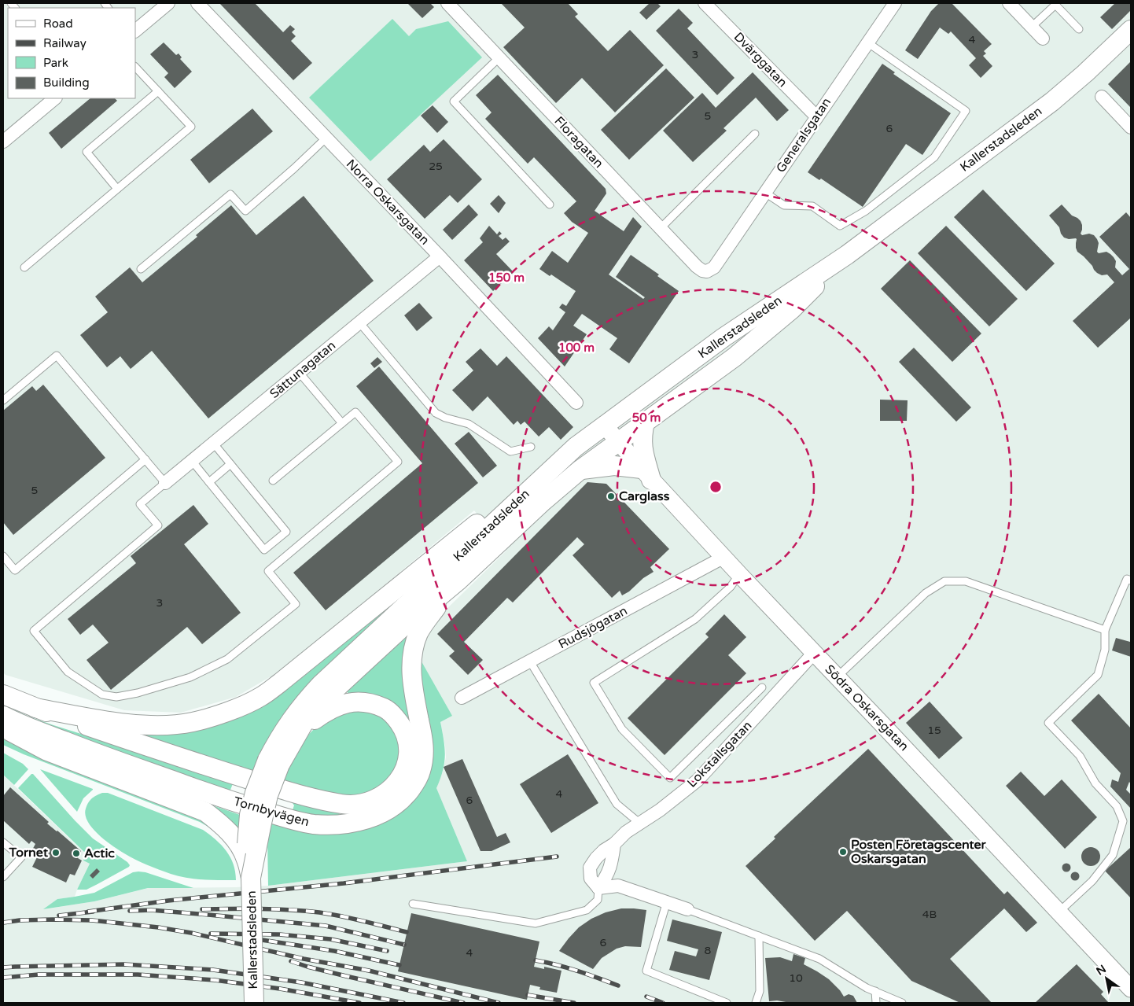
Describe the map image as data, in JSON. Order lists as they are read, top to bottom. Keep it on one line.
{"streets":{"main road":["Kallerstadsleden","Tornbyvägen"],"street":["Dvärggatan","Generalsgatan","Floragatan","Norra Oskarsgatan","Sättunagatan","Rudsjögatan","Södra Oskarsgatan","Lokstallsgatan"]},"crossings":[["Dvärggatan","Generalsgatan"],["Generalsgatan","Floragatan"],["Kallerstadsleden","Södra Oskarsgatan"],["Kallerstadsleden","Tornbyvägen"],["Norra Oskarsgatan","Sättunagatan"],["Rudsjögatan","Södra Oskarsgatan"],["Södra Oskarsgatan","Lokstallsgatan"]],"places":["Carglass","Posten Företagscenter Oskarsgatan","Tornet","Actic"],"house_numbers":["4","3","5","6","25","5","3","15","4","6","4B","6","8","4","10"],"legend":["Road","Railway","Park","Building"],"north":"top left","rings":["150 m","100 m","50 m"]}
